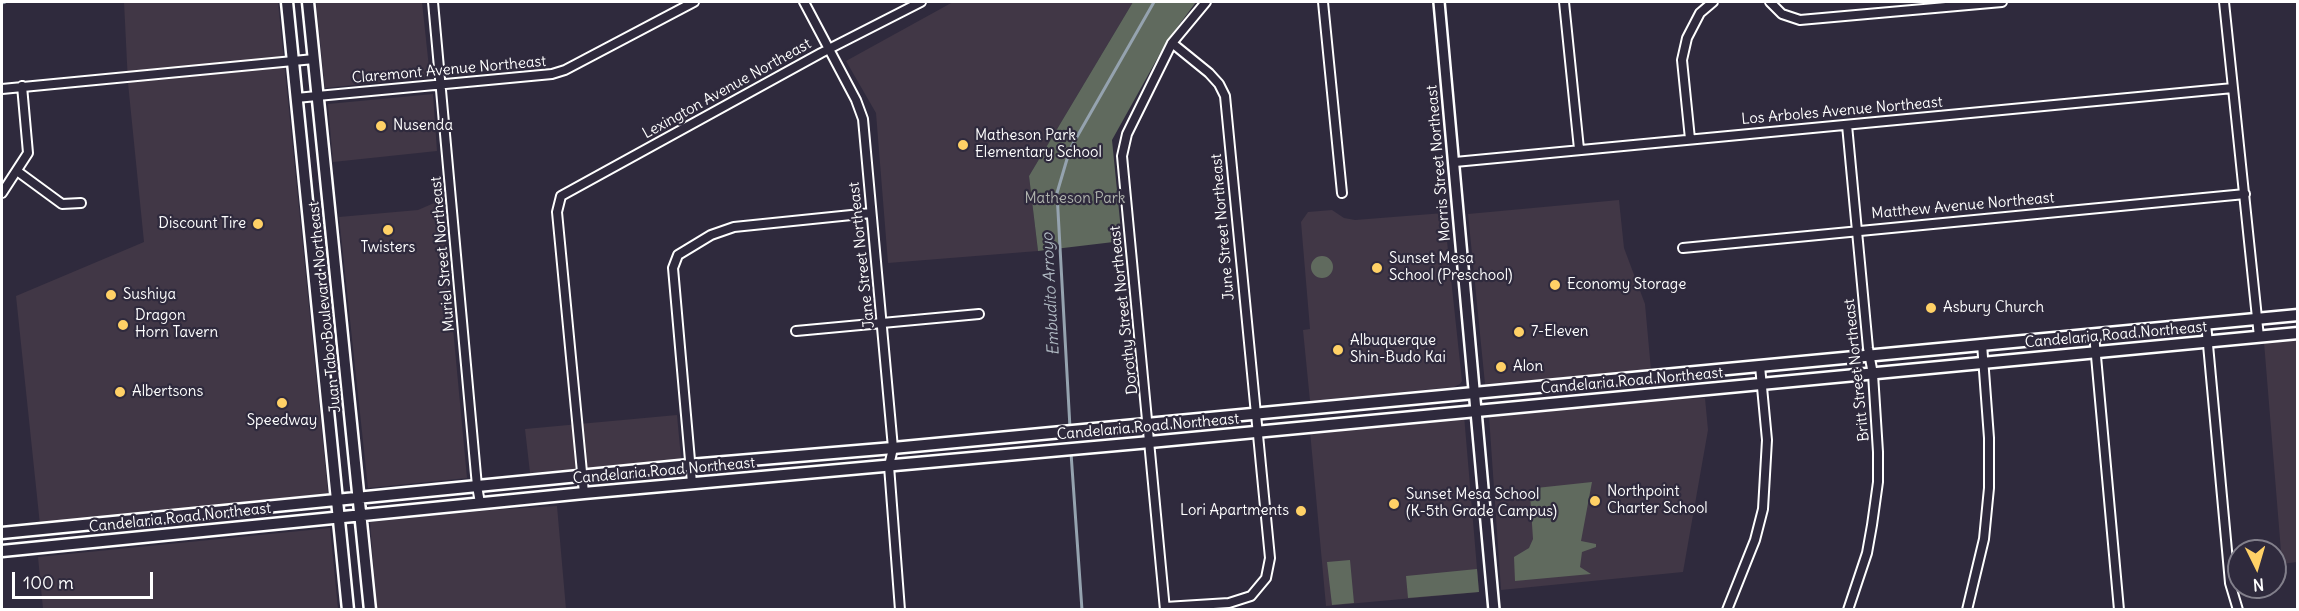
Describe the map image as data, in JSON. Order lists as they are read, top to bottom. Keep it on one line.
{"streets":{"main road":["Juan Tabo Boulevard Northeast","Candelaria Road Northeast"],"street":["Claremont Avenue Northeast","Lexington Avenue Northeast","Los Arboles Avenue Northeast","Morris Street Northeast","Matthew Avenue Northeast","June Street Northeast","Muriel Street Northeast","Jane Street Northeast","Dorothy Street Northeast","Britt Street Northeast"]},"crossings":[["Claremont Avenue Northeast","Muriel Street Northeast"],["Claremont Avenue Northeast","Juan Tabo Boulevard Northeast"],["Lexington Avenue Northeast","Jane Street Northeast"],["Lexington Avenue Northeast","Candelaria Road Northeast"],["Los Arboles Avenue Northeast","Morris Street Northeast"],["Los Arboles Avenue Northeast","Britt Street Northeast"],["Morris Street Northeast","Candelaria Road Northeast"],["Matthew Avenue Northeast","Britt Street Northeast"],["June Street Northeast","Dorothy Street Northeast"],["June Street Northeast","Candelaria Road Northeast"],["Muriel Street Northeast","Candelaria Road Northeast"],["Jane Street Northeast","Candelaria Road Northeast"],["Juan Tabo Boulevard Northeast","Candelaria Road Northeast"],["Dorothy Street Northeast","Candelaria Road Northeast"],["Candelaria Road Northeast","Britt Street Northeast"]],"water":["Embudito Arroyo"],"parks":["Matheson Park"],"places":["Nusenda","Matheson Park Elementary School","Discount Tire","Twisters","Sunset Mesa School (Preschool)","Economy Storage","Sushiya","Asbury Church","Dragon Horn Tavern","7-Eleven","Albuquerque Shin-Budo Kai","Alon","Albertsons","Speedway","Northpoint Charter School","Sunset Mesa School (K-5th Grade Campus)","Lori Apartments"],"scale_bar":"100 m","north":"bottom"}
